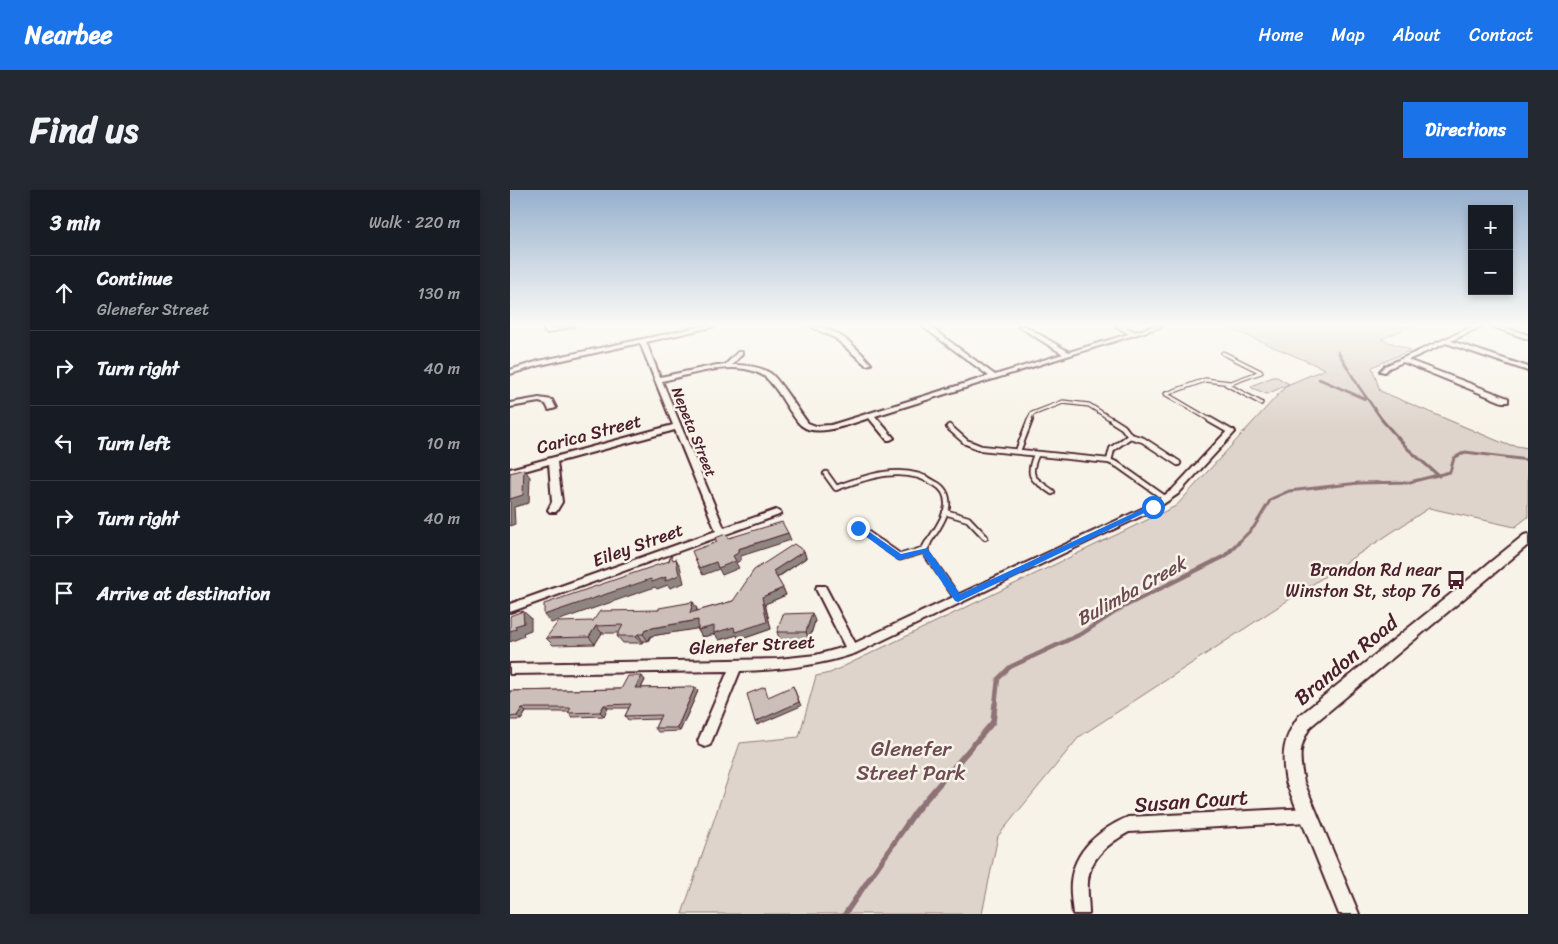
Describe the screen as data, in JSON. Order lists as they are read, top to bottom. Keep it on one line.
{"streets":{"street":["Nepeta Street","Carica Street","Eiley Street","Glenefer Street","Brandon Road","Susan Court"]},"crossings":[["Nepeta Street","Carica Street"],["Nepeta Street","Eiley Street"],["Brandon Road","Susan Court"]],"water":["Bulimba Creek"],"parks":["Glenefer Street Park"],"places":{"bus stop":["Brandon Rd near Winston St, stop 76"]},"page":{"header":"Nearbee","nav":["Home","Map","About","Contact"],"title":"Find us","buttons":"Directions","heading":["3 min","Walk · 220 m"],"map_buttons":["+","−"],"list":[["Continue","Glenefer Street","130 m"],["Turn right","40 m"],["Turn left","10 m"],["Turn right","40 m"],"Arrive at destination"]}}
